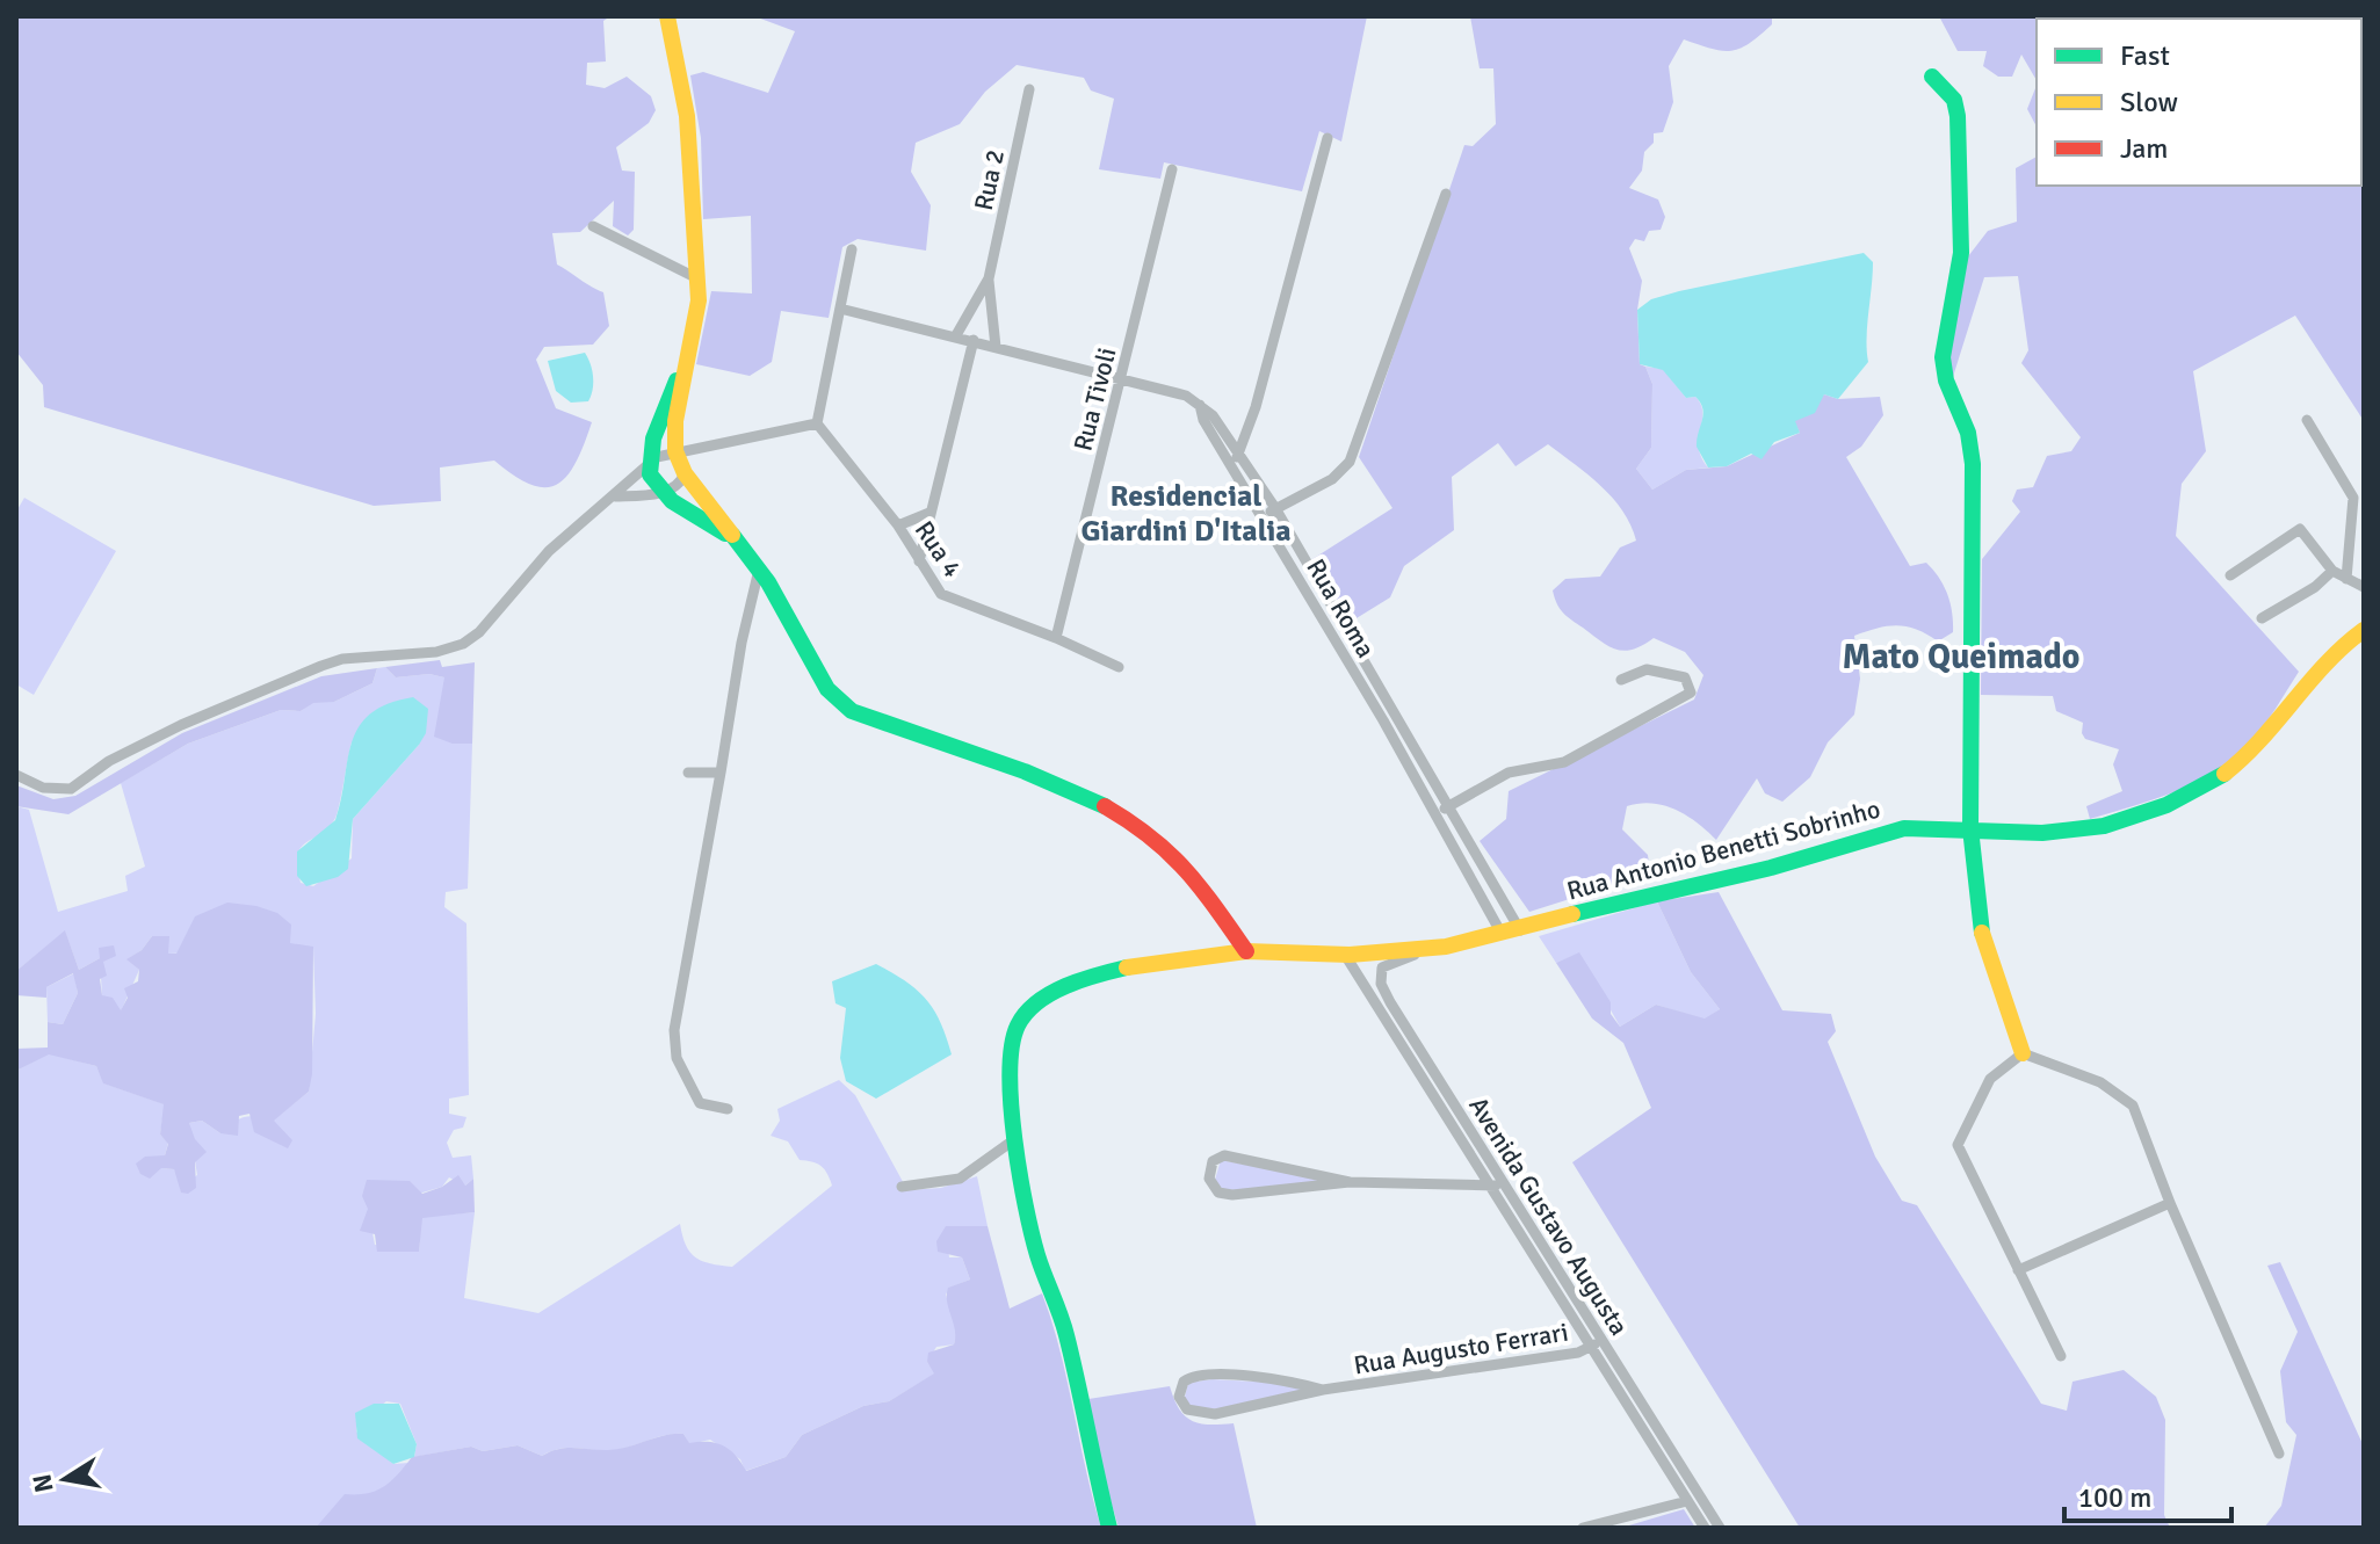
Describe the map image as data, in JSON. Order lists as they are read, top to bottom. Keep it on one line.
{"streets":{"street":["Rua 2","Rua Tivoli","Rua 4","Rua Roma","Rua Antonio Benetti Sobrinho","Avenida Gustavo Augusta","Rua Augusto Ferrari"]},"crossings":[["Rua Tivoli","Rua 4"],["Rua Tivoli","Rua Roma"],["Rua Roma","Rua Antonio Benetti Sobrinho"],["Rua Antonio Benetti Sobrinho","Avenida Gustavo Augusta"],["Avenida Gustavo Augusta","Rua Augusto Ferrari"]],"districts":["Residencial Giardini D'Italia","Mato Queimado"],"legend":["Fast","Slow","Jam"],"scale_bar":"100 m","north":"left"}
